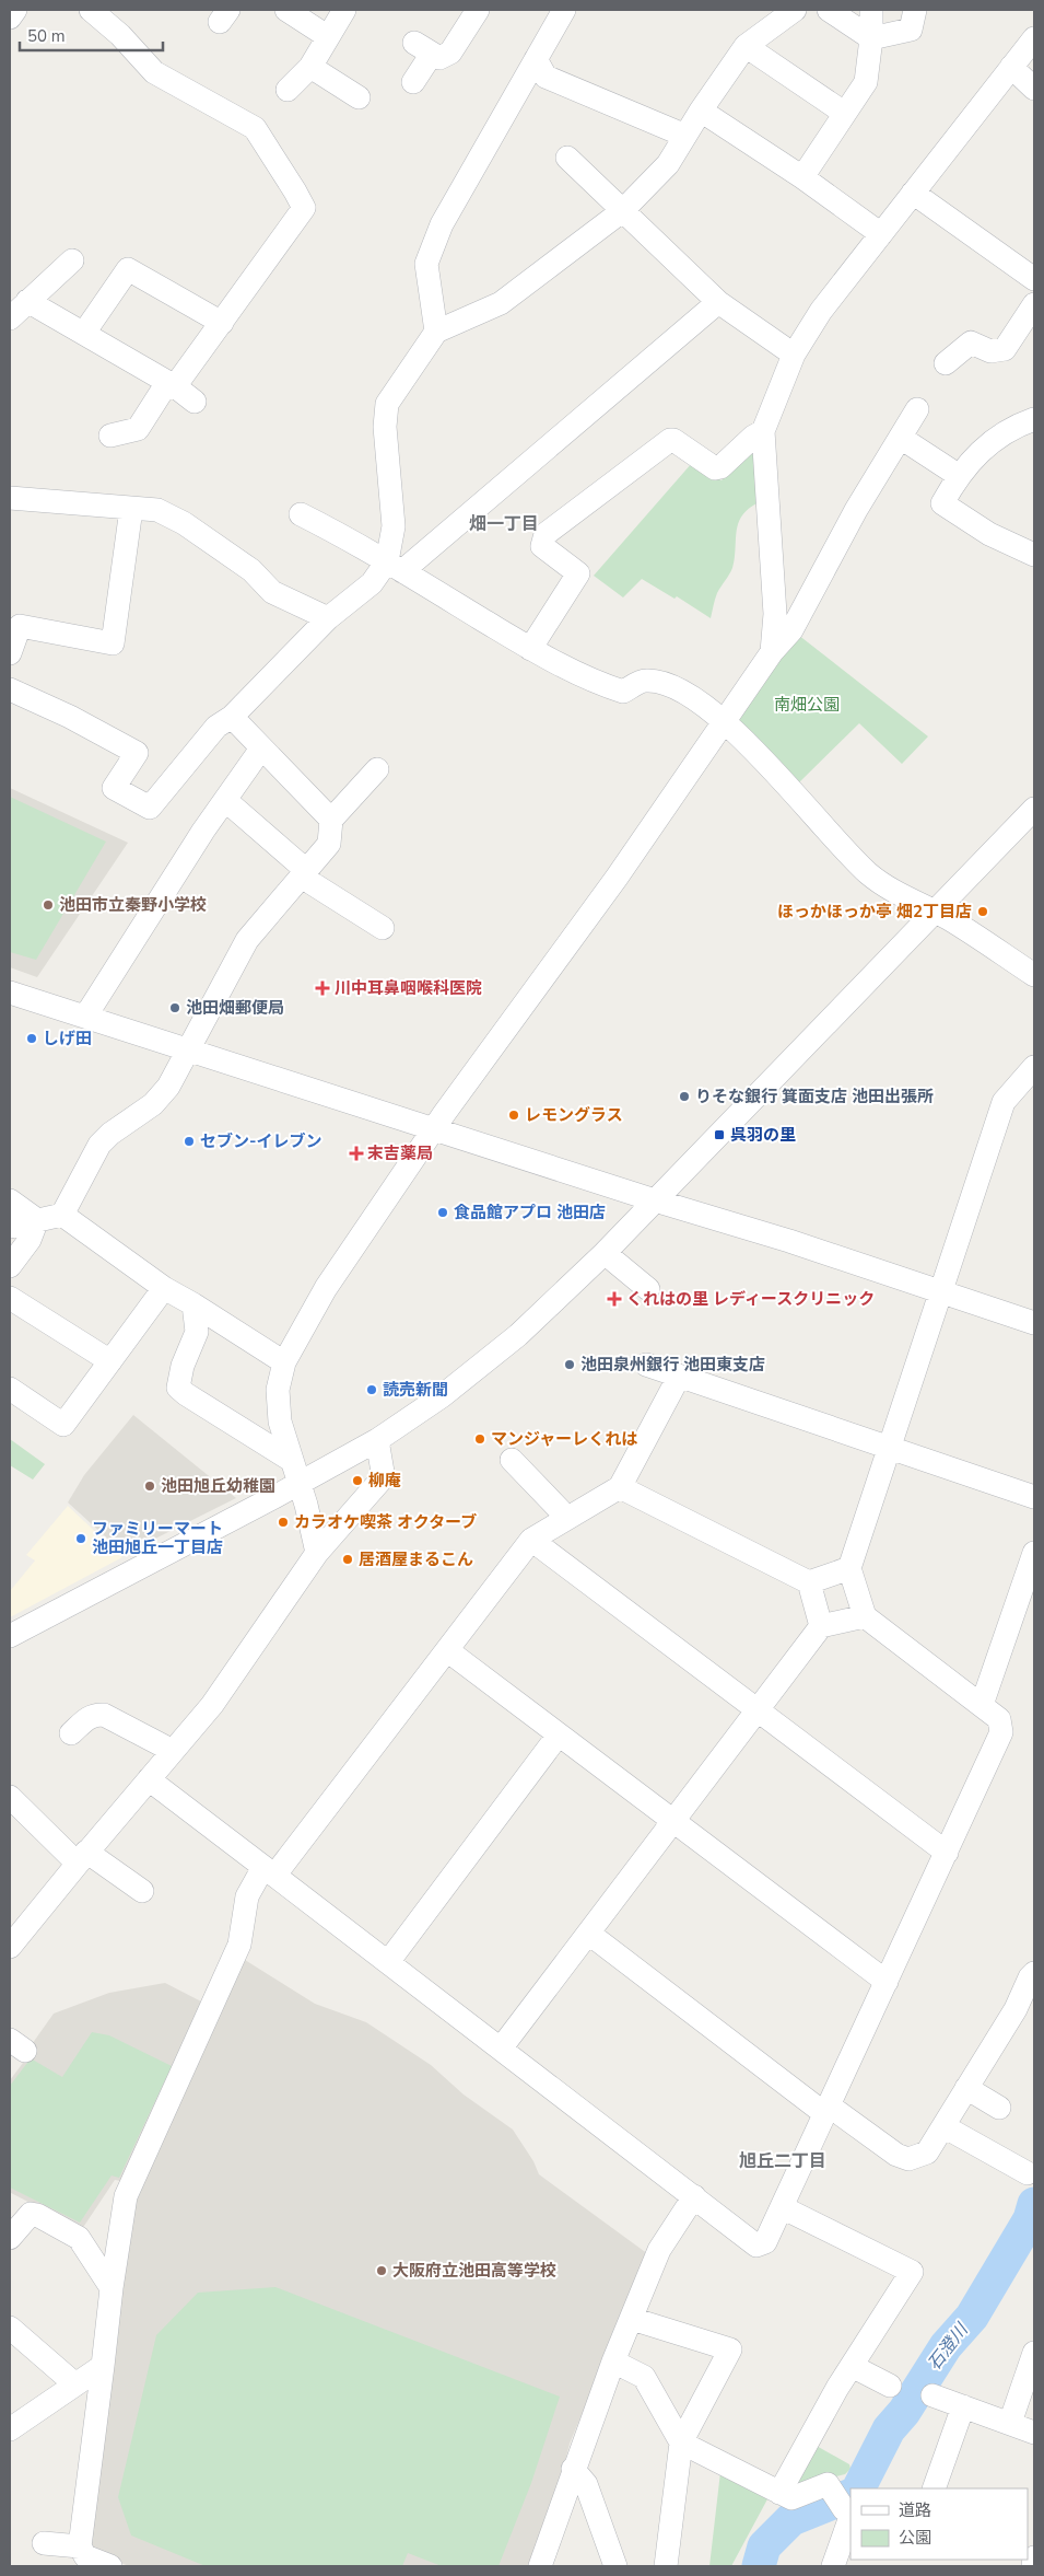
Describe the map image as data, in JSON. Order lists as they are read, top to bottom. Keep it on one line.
{"districts":["畑一丁目","旭丘二丁目"],"water":["石澄川"],"parks":["南畑公園"],"places":{"other":["池田市立秦野小学校","ほっかほっか亭 畑2丁目店","池田畑郵便局","しげ田","りそな銀行 箕面支店 池田出張所","レモングラス","セブン-イレブン","食品館アプロ 池田店","池田泉州銀行 池田東支店","読売新聞","マンジャーレくれは","柳庵","池田旭丘幼稚園","カラオケ喫茶 オクターブ","ファミリーマート 池田旭丘一丁目店","居酒屋まるこん","大阪府立池田高等学校"],"health":["川中耳鼻咽喉科医院","末吉薬局","くれはの里 レディースクリニック"],"transit":["呉羽の里"]},"legend":["道路","公園"],"scale_bar":"50 m"}
